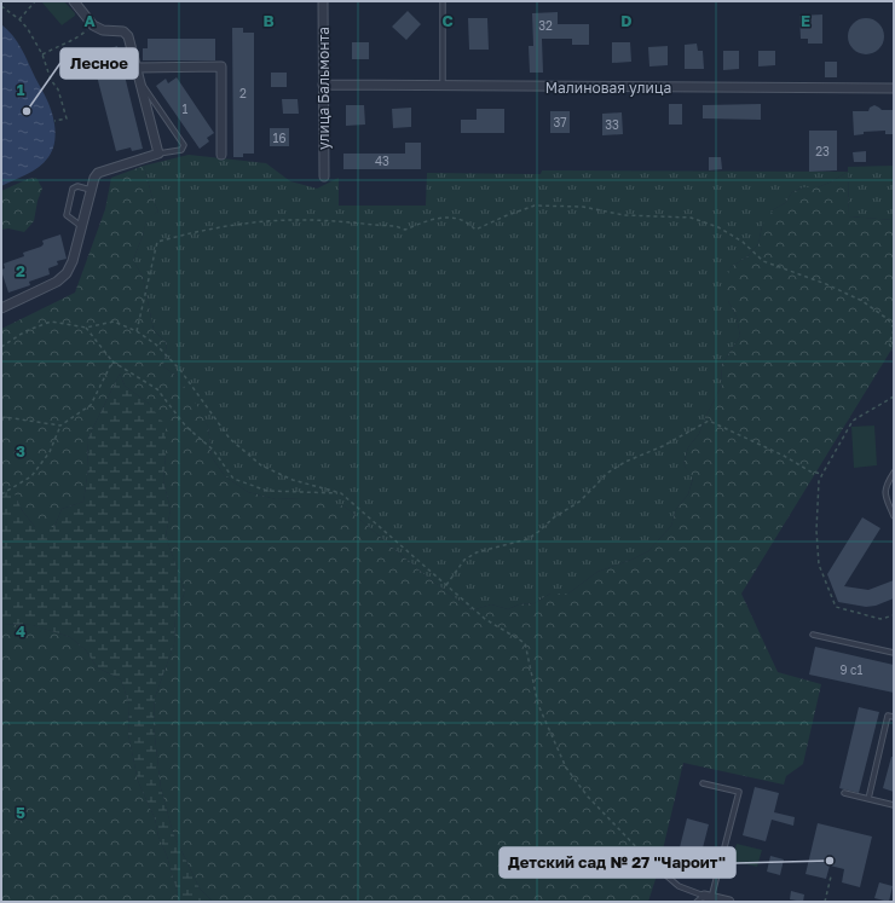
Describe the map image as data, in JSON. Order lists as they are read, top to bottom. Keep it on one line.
{"streets":{"street":["Малиновая улица","улица Бальмонта"]},"crossings":[["Малиновая улица","улица Бальмонта"]],"places":["Лесное","Детский сад № 27 \"Чароит\""],"house_numbers":["32","2","1","37","33","16","23","43","9 с1"],"grid":{"columns":["A","B","C","D","E"],"rows":["1","2","3","4","5"]}}
